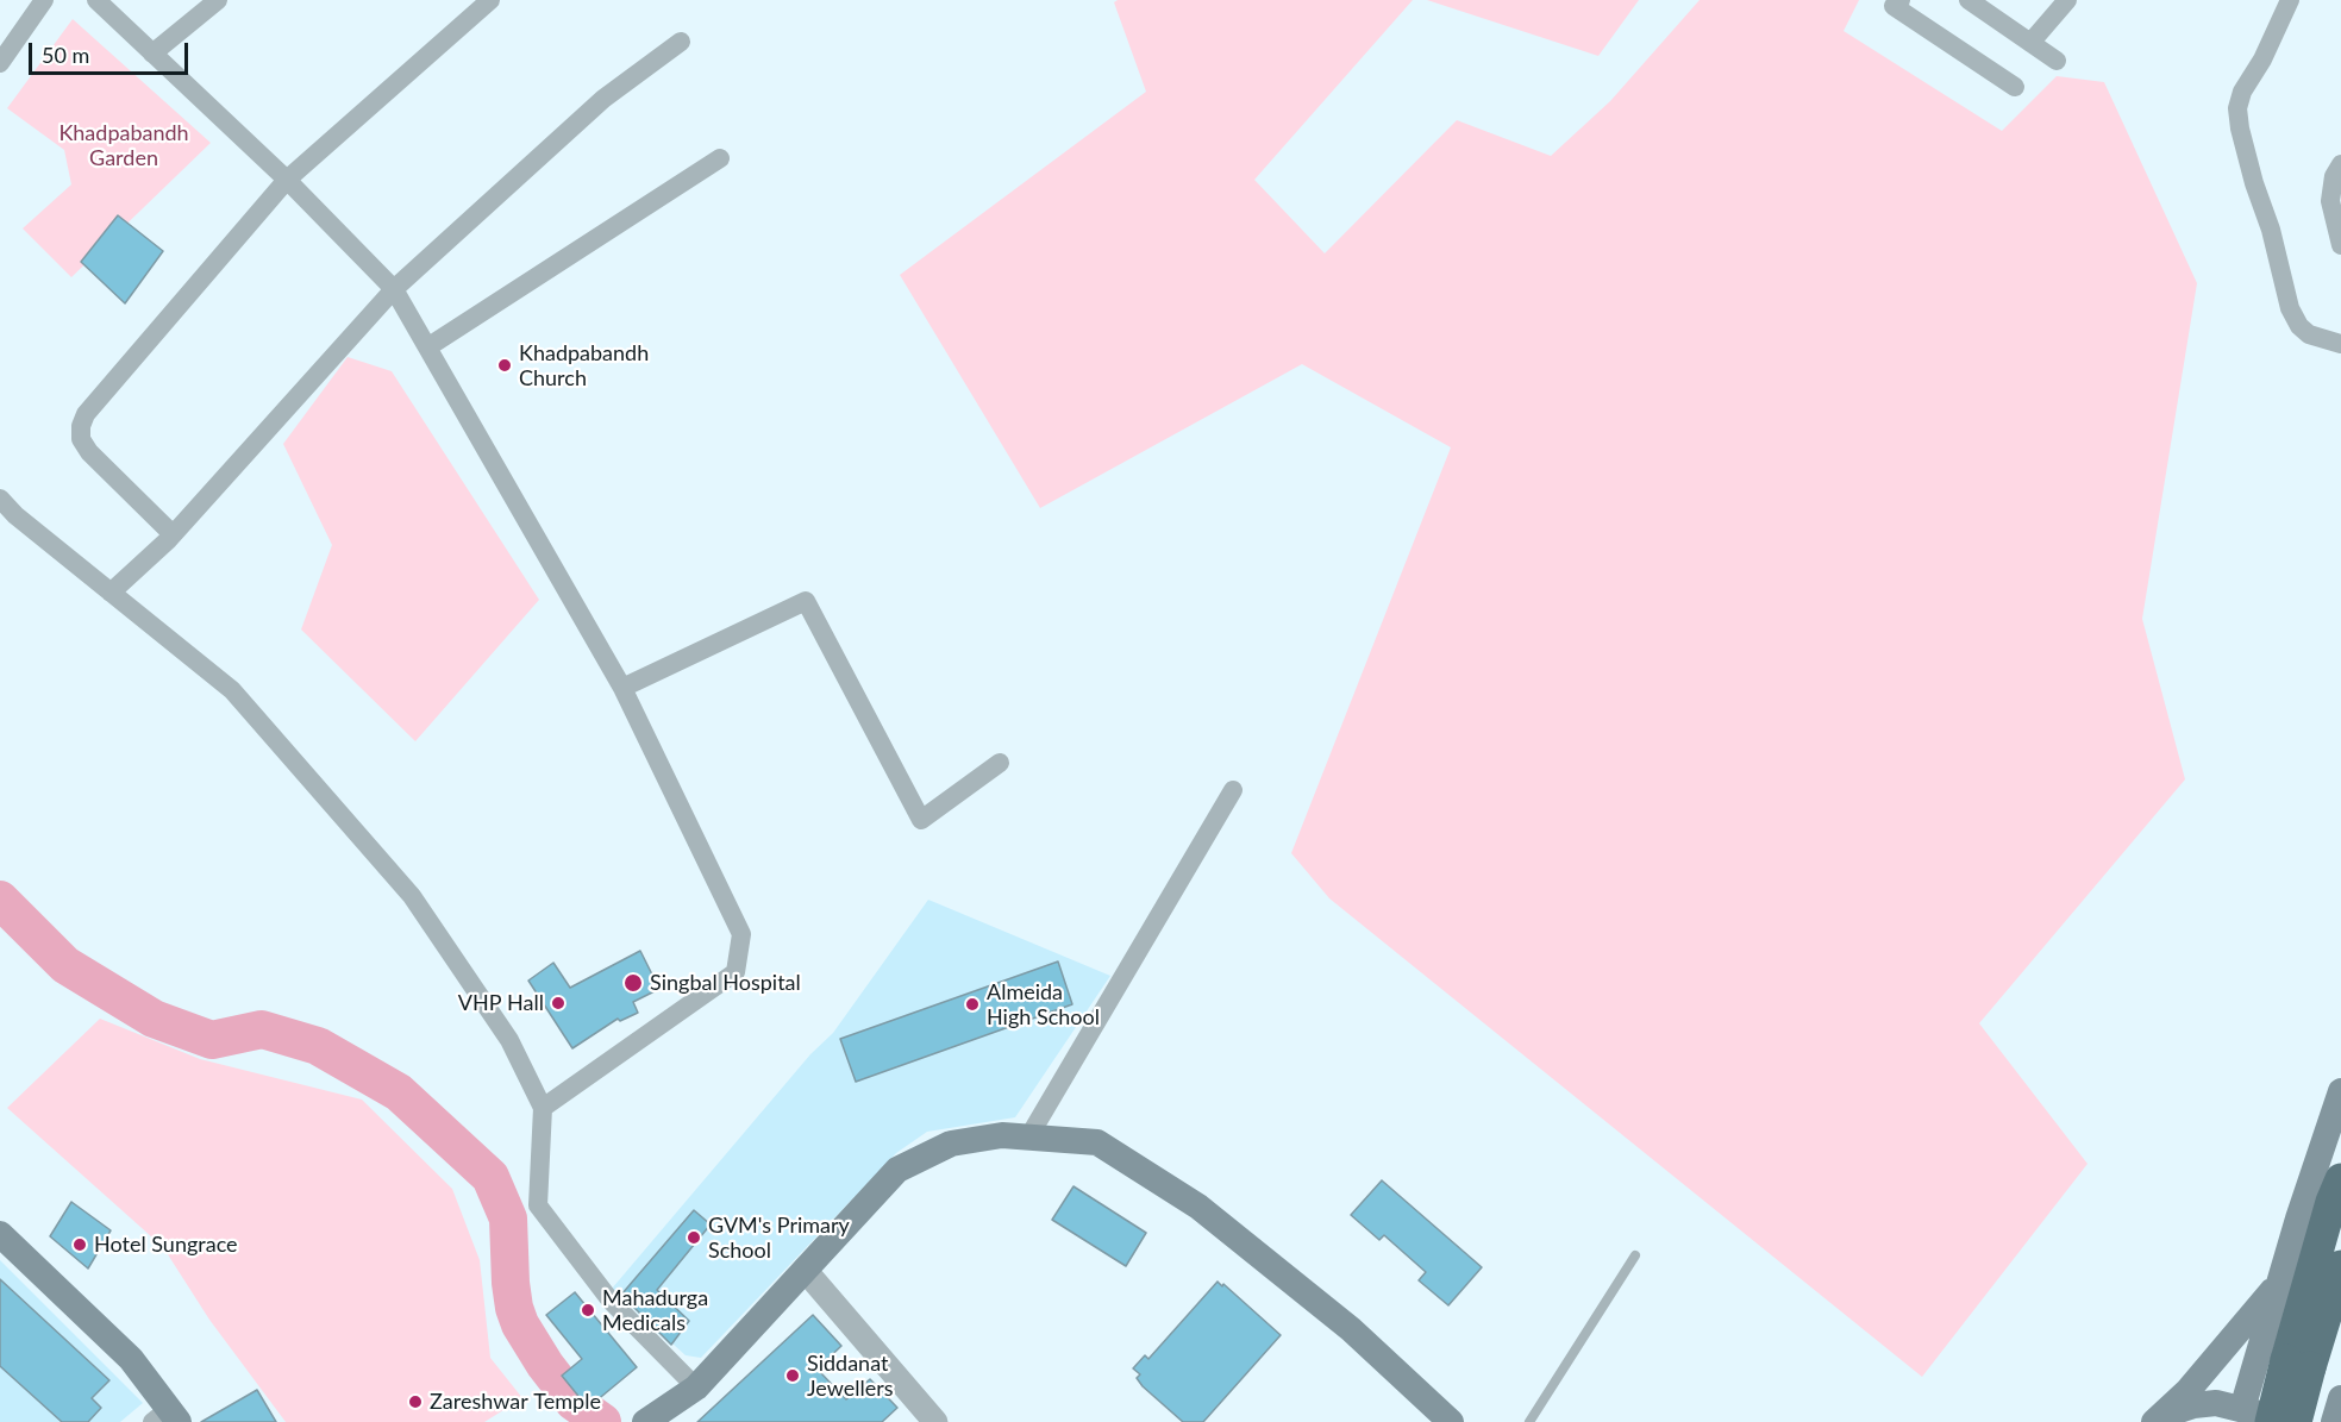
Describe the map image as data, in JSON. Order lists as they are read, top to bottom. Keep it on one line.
{"parks":["Khadpabandh Garden"],"places":["Khadpabandh Church","Singbal Hospital","VHP Hall","Almeida High School","GVM's Primary School","Hotel Sungrace","Mahadurga Medicals","Siddanat Jewellers","Zareshwar Temple"],"scale_bar":"50 m"}
